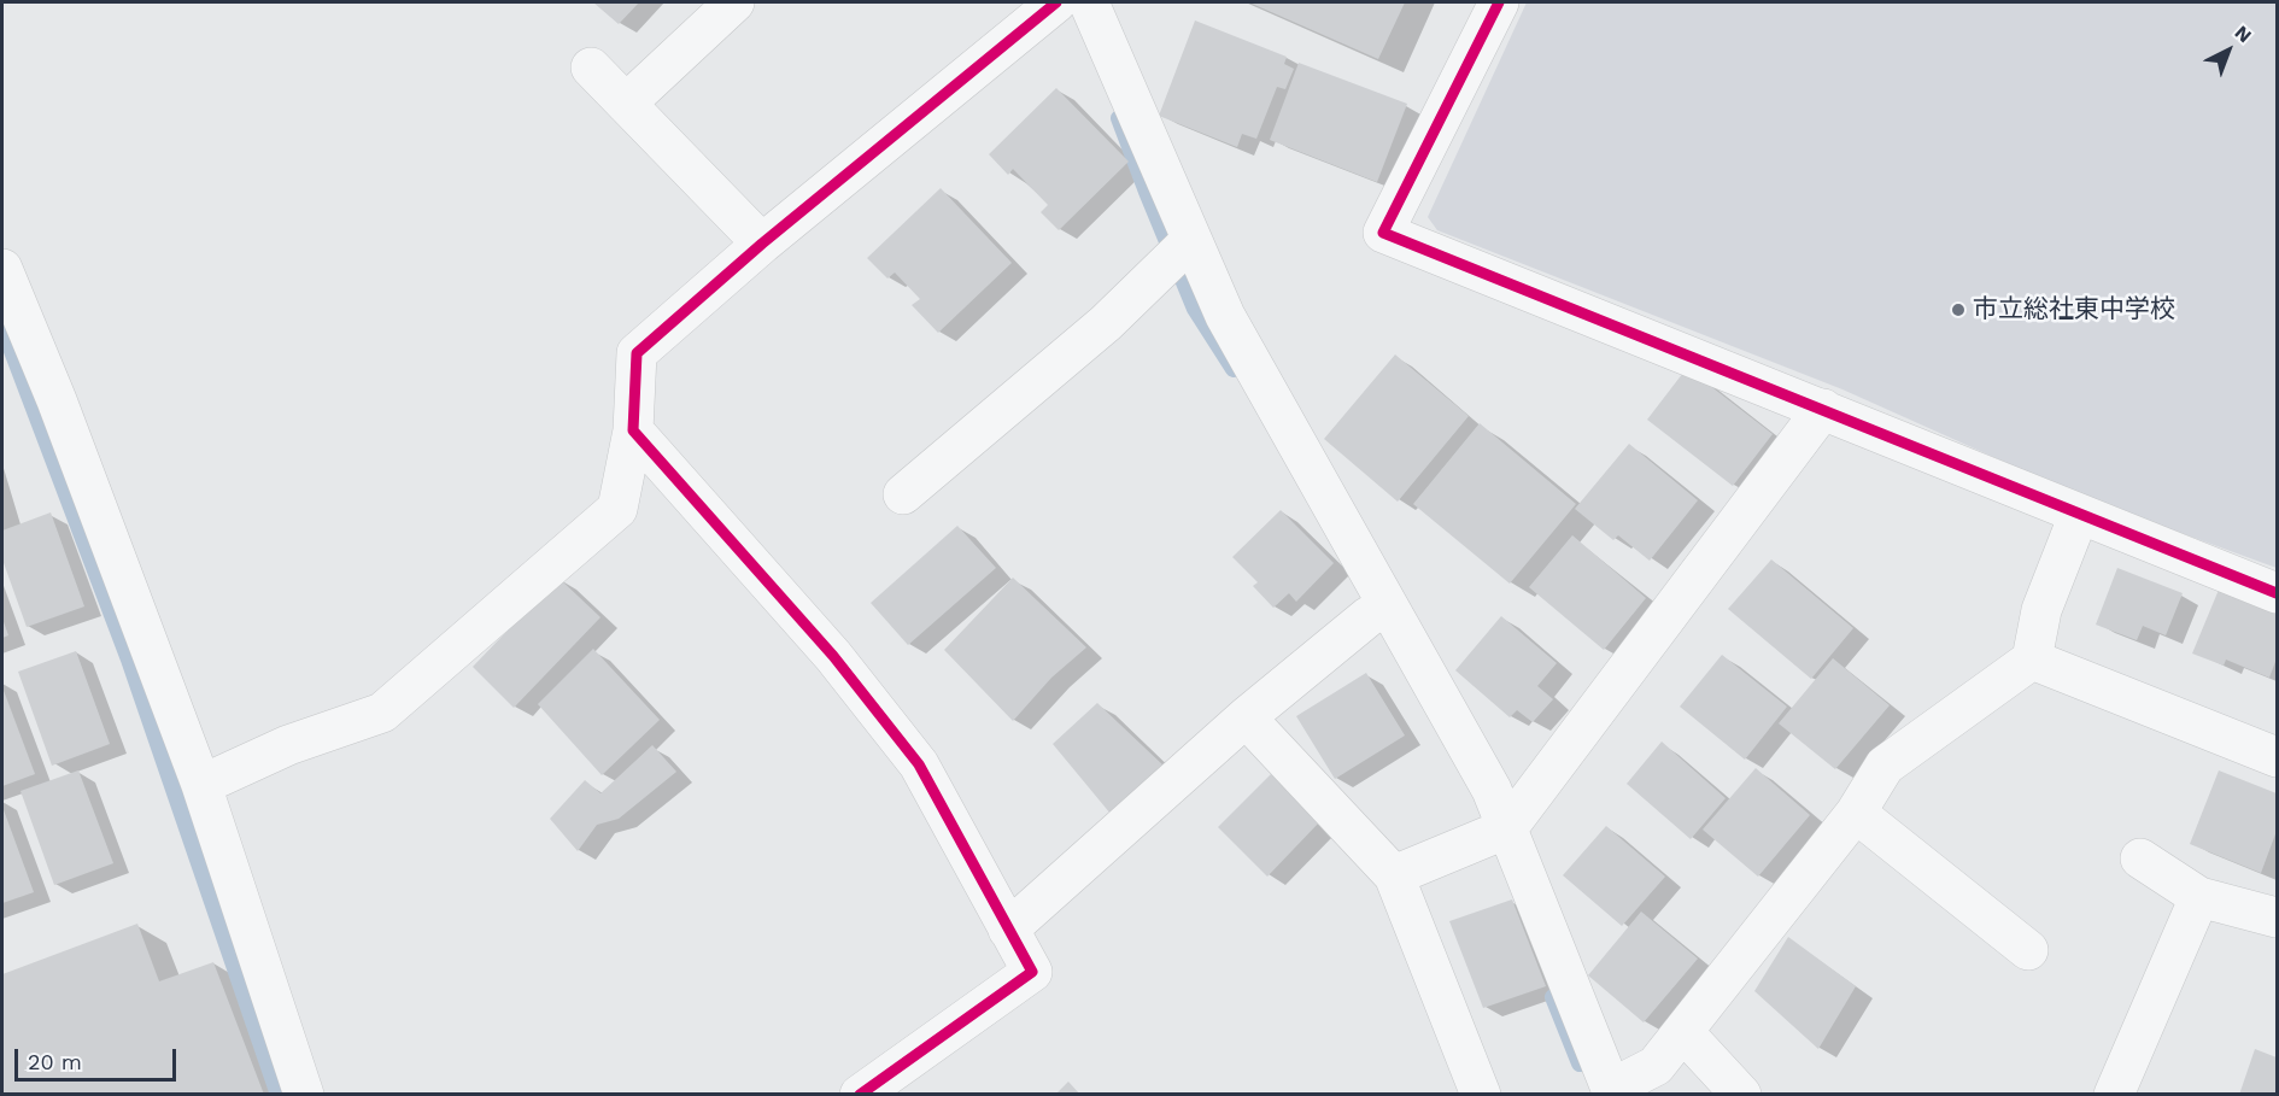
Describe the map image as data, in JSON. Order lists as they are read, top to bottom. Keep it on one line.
{"places":["市立総社東中学校"],"scale_bar":"20 m","north":"top right"}
